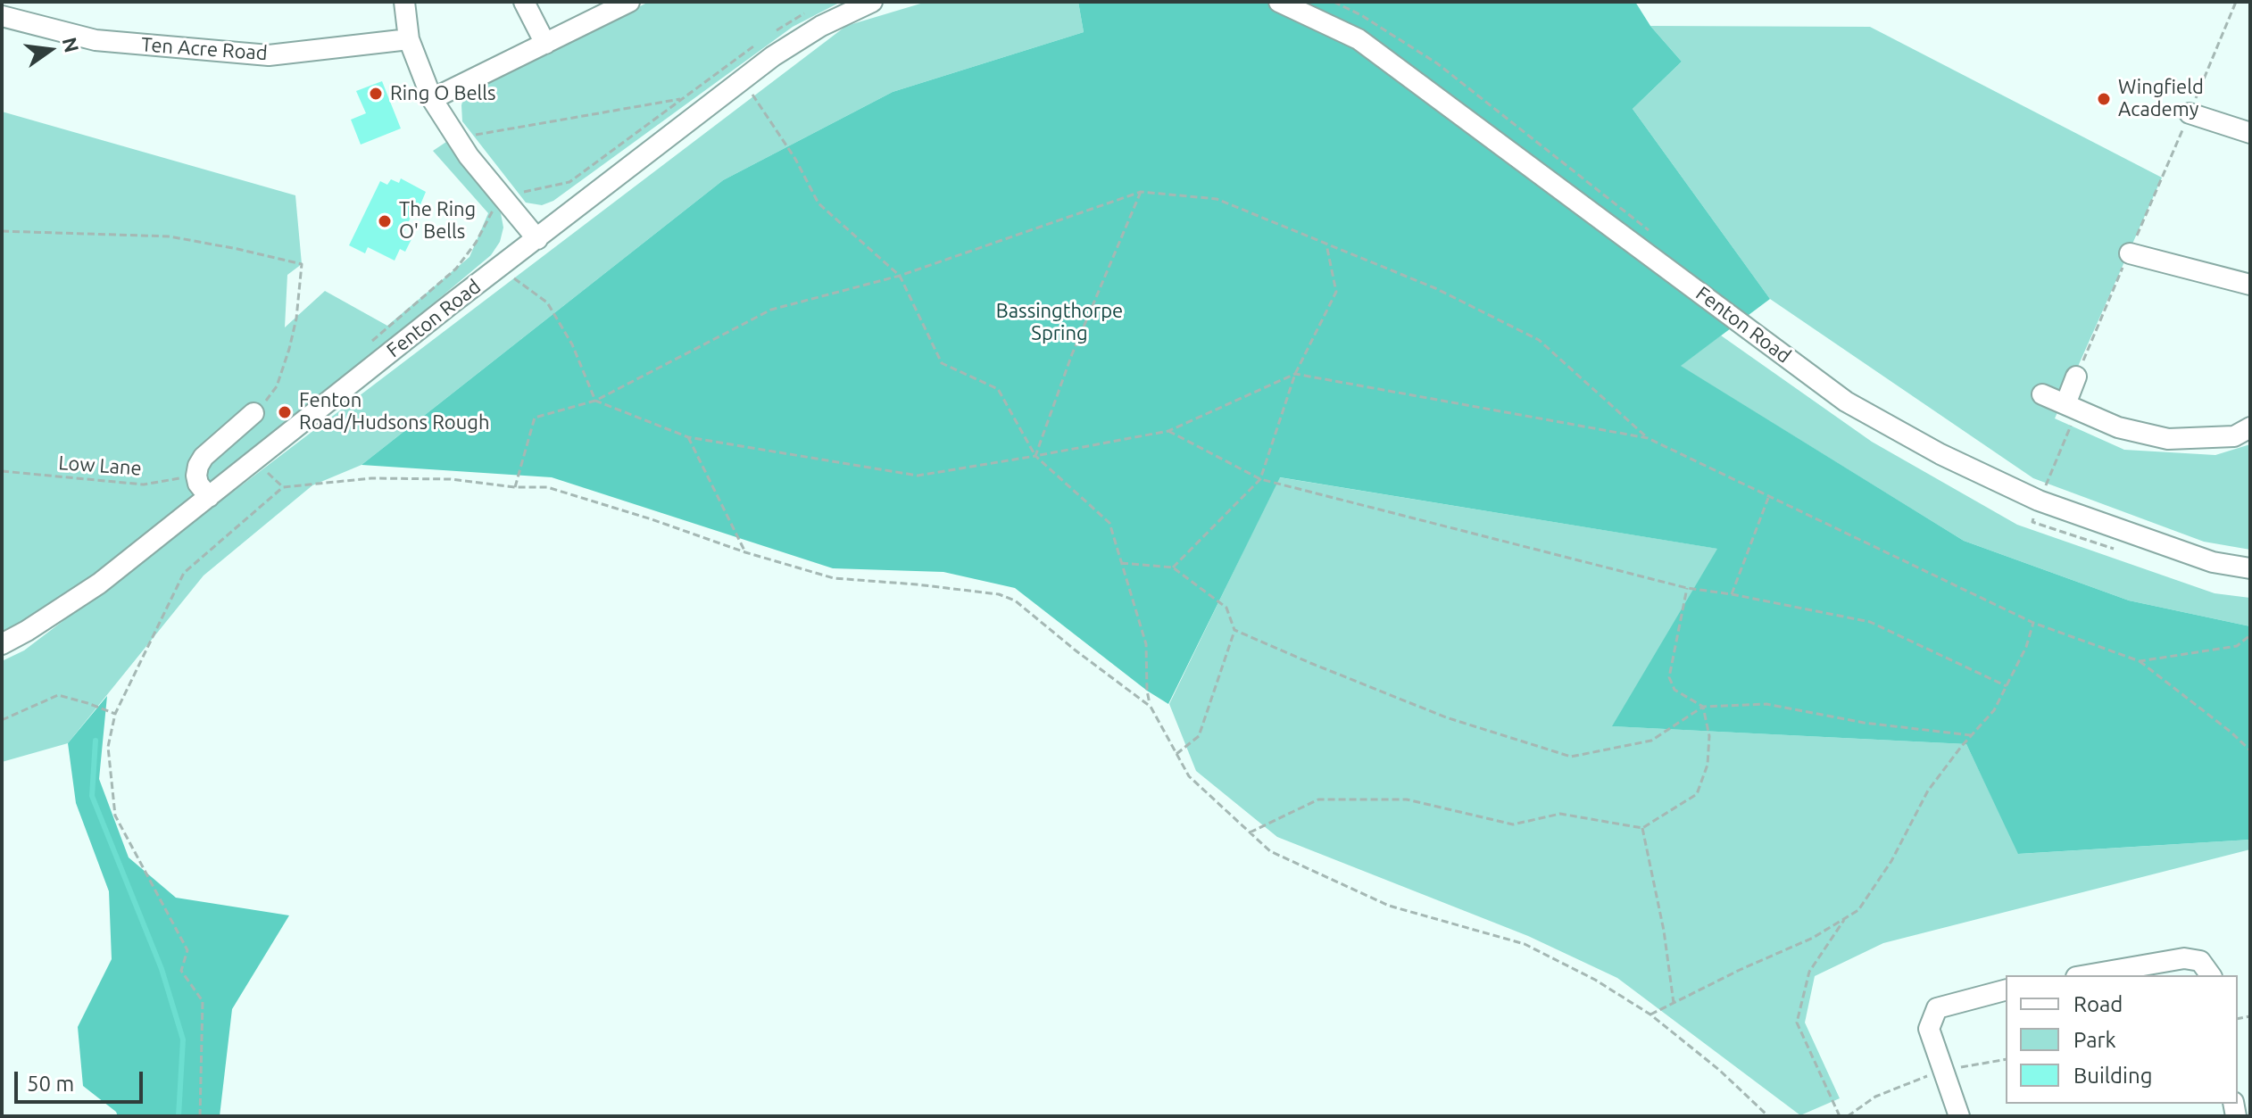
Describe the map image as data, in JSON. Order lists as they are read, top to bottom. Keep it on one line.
{"streets":{"street":["Ten Acre Road","Fenton Road"],"path":["Low Lane"]},"parks":["Bassingthorpe Spring"],"places":["Ring O Bells","Wingfield Academy","The Ring O' Bells","Fenton Road/Hudsons Rough"],"legend":["Road","Park","Building"],"scale_bar":"50 m","north":"right"}
